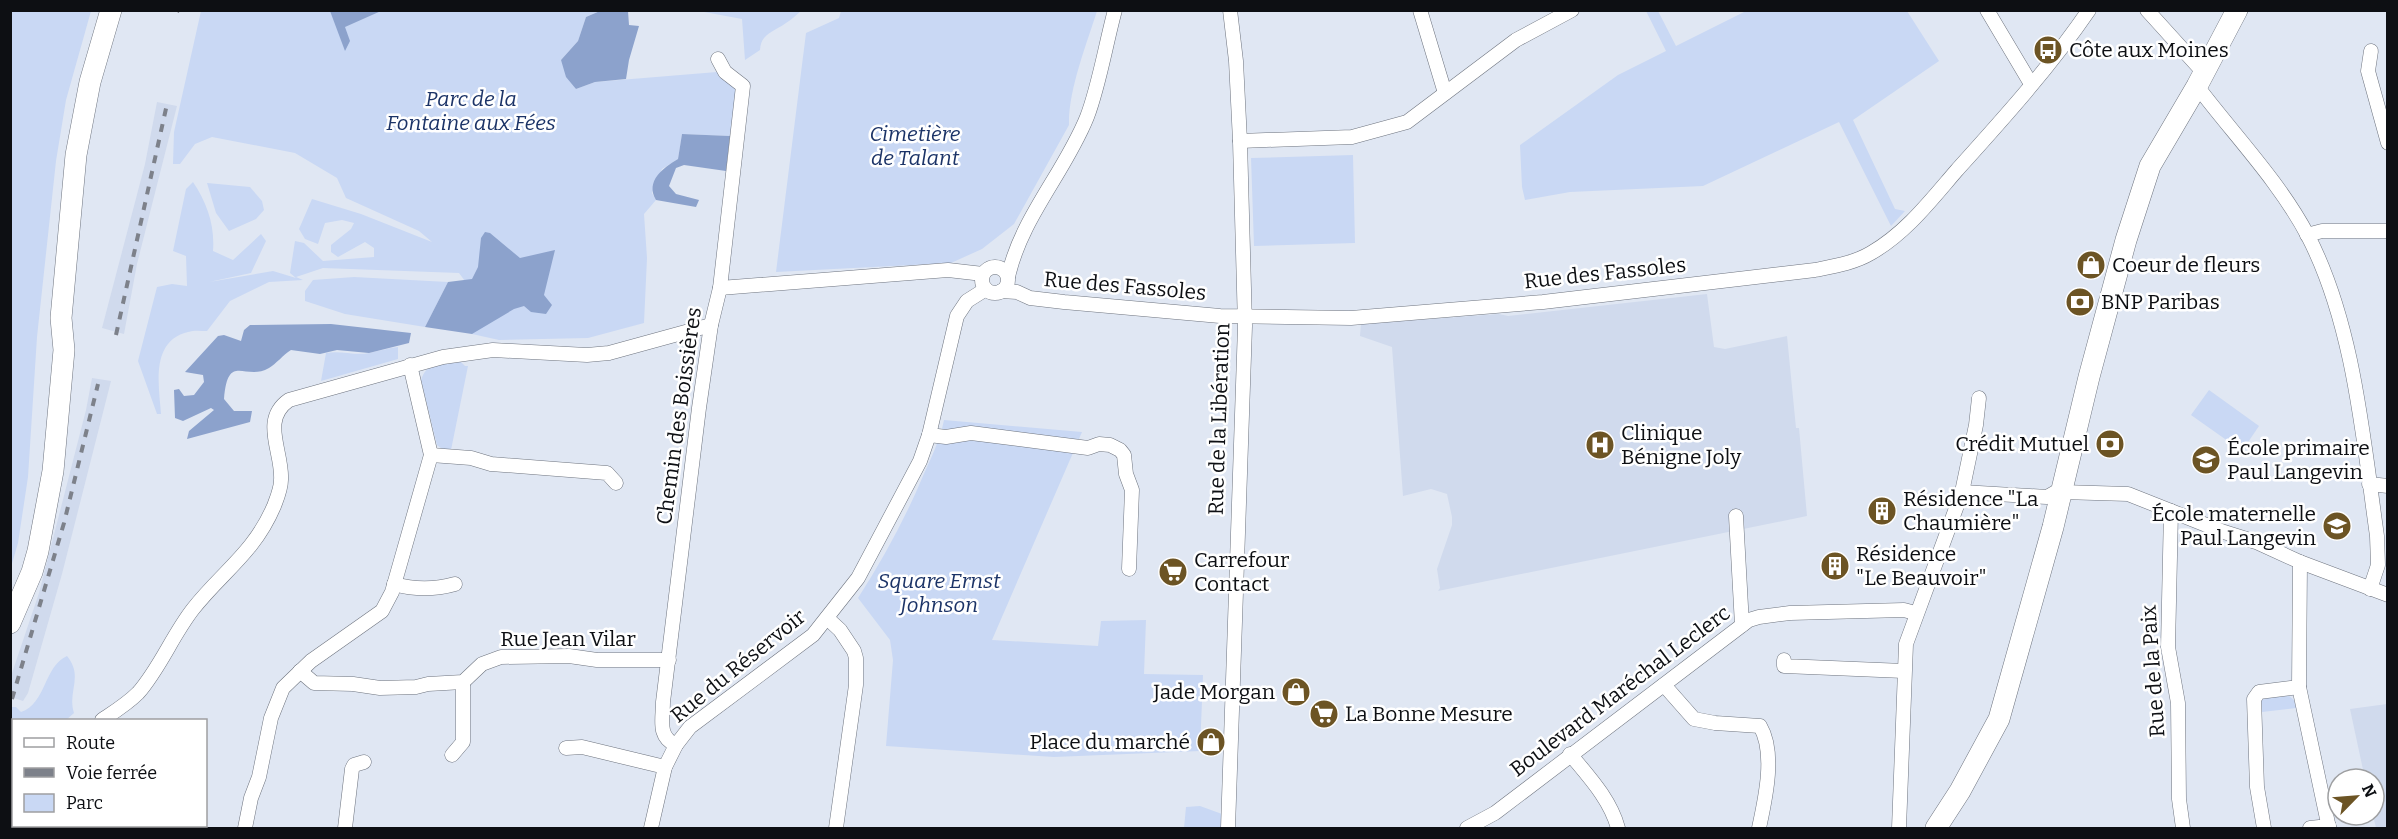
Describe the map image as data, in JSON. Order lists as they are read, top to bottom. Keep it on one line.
{"streets":{"street":["Rue des Fassoles","Chemin des Boissières","Rue de la Libération","Rue Jean Vilar","Rue du Réservoir","Rue de la Paix","Boulevard Maréchal Leclerc"]},"crossings":[["Rue des Fassoles","Rue de la Libération"],["Rue des Fassoles","Rue du Réservoir"],["Chemin des Boissières","Rue Jean Vilar"],["Chemin des Boissières","Rue du Réservoir"]],"parks":["Parc de la Fontaine aux Fées","Cimetière de Talant","Square Ernst Johnson"],"places":{"bus stop":["Côte aux Moines"],"shop":["Coeur de fleurs","Jade Morgan","Place du marché"],"bank":["BNP Paribas","Crédit Mutuel"],"hospital":["Clinique Bénigne Joly"],"school or university":["École primaire Paul Langevin","École maternelle Paul Langevin"],"building":["Résidence \"La Chaumière\"","Résidence \"Le Beauvoir\""],"supermarket":["Carrefour Contact","La Bonne Mesure"]},"legend":["Route","Voie ferrée","Parc"],"north":"top right"}
